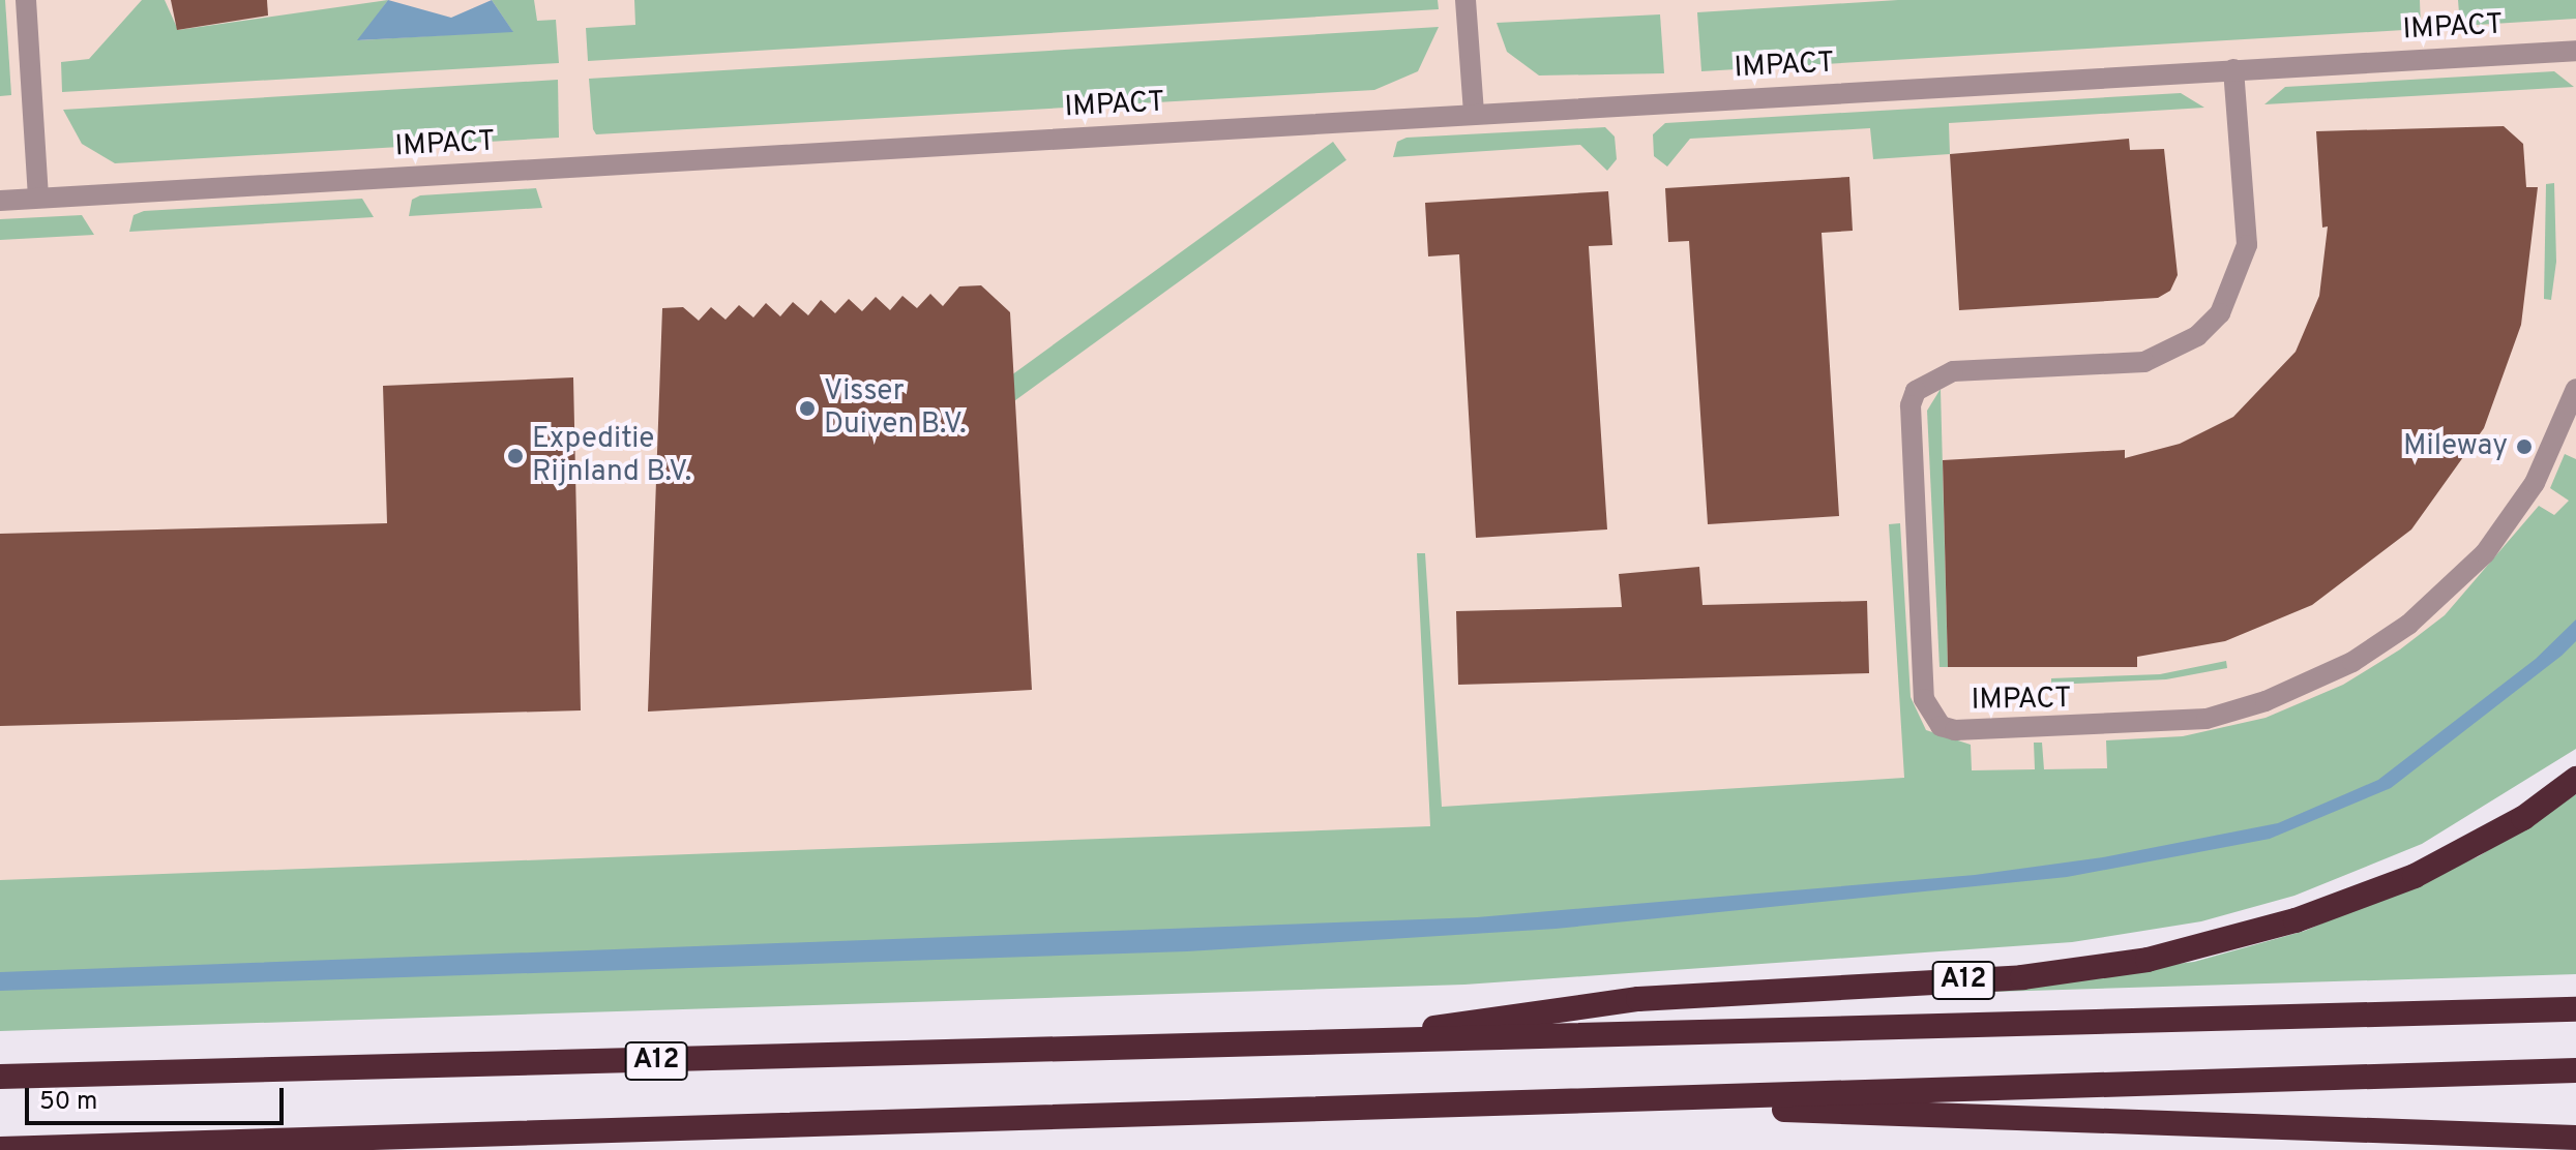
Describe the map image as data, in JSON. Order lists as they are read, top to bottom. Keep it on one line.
{"streets":{"highway":["A12"],"street":["IMPACT"]},"places":["Visser Duiven B.V.","Mileway","Expeditie Rijnland B.V."],"scale_bar":"50 m"}
